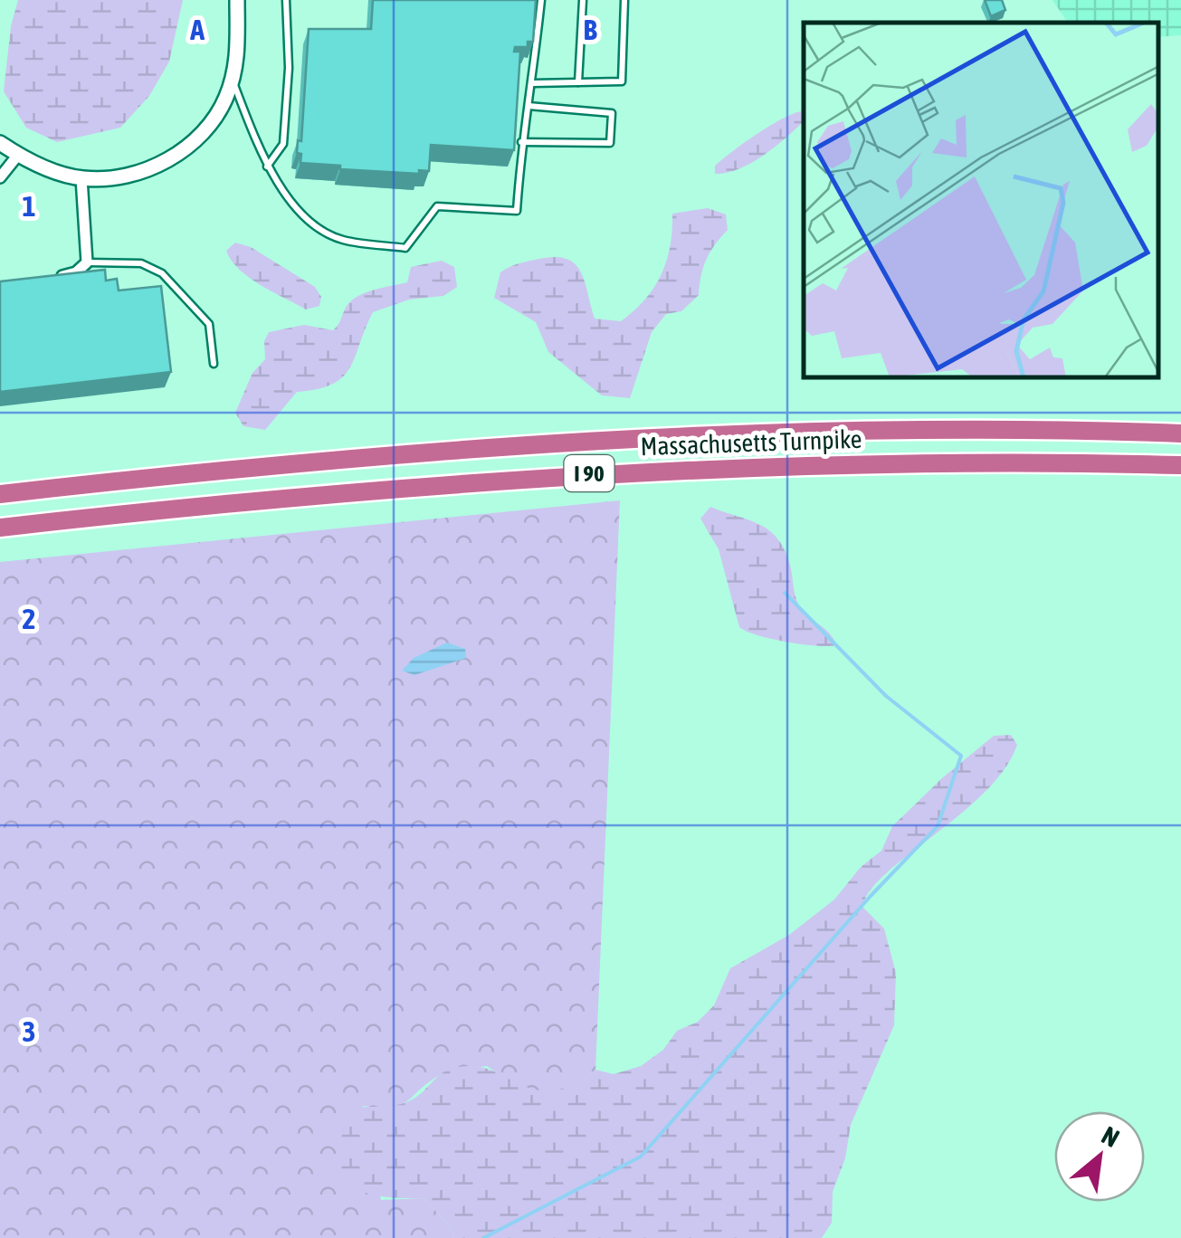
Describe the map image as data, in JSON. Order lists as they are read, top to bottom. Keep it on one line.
{"streets":{"highway":["Massachusetts Turnpike","I 90"]},"north":"top right","grid":{"columns":["A","B"],"rows":["1","2","3"]}}
